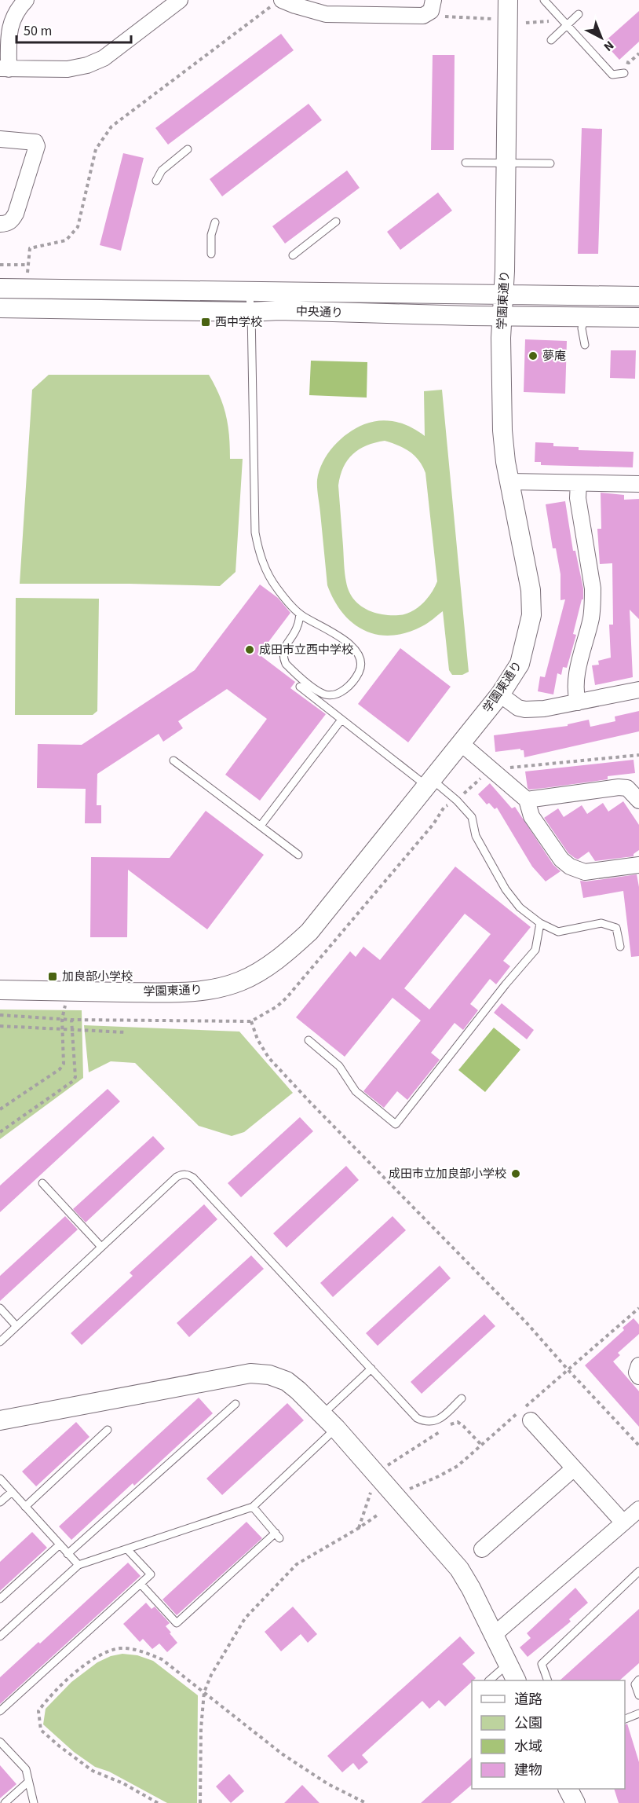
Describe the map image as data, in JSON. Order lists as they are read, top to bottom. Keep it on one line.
{"streets":{"street":["学園東通り","中央通り"]},"crossings":[["学園東通り","中央通り"]],"places":{"transit":["西中学校","加良部小学校"],"other":["夢庵","成田市立西中学校","成田市立加良部小学校"]},"legend":["道路","公園","水域","建物"],"scale_bar":"50 m","north":"bottom right"}
